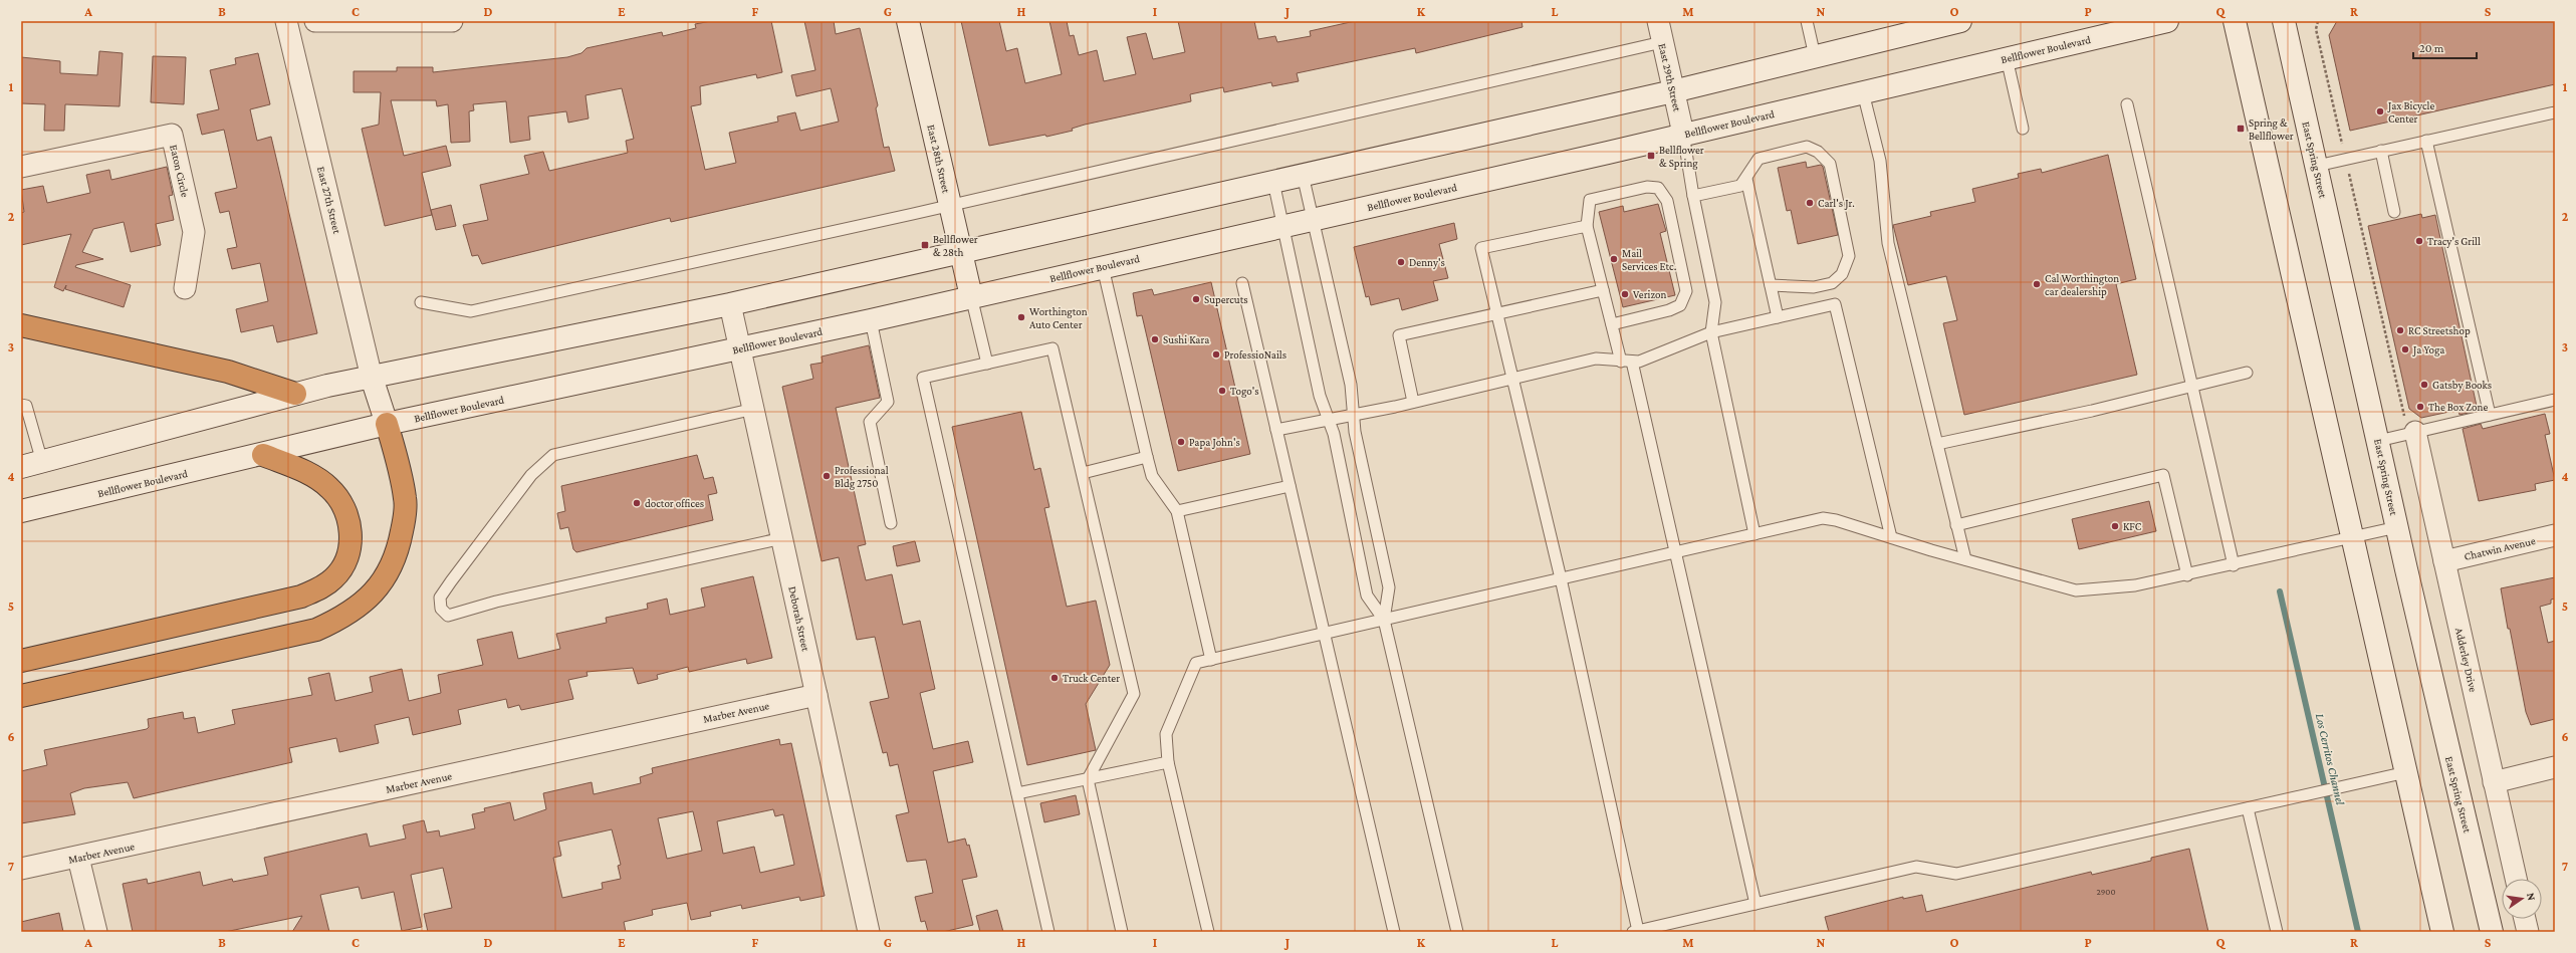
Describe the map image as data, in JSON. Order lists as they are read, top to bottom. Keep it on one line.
{"streets":{"main road":["Bellflower Boulevard","East 28th Street","East Spring Street"],"street":["East 29th Street","Eaton Circle","East 27th Street","Chatwin Avenue","Deborah Street","Adderley Drive","Marber Avenue"]},"crossings":[["Bellflower Boulevard","East 29th Street"],["Bellflower Boulevard","East 28th Street"],["Bellflower Boulevard","Deborah Street"],["Chatwin Avenue","Adderley Drive"],["Deborah Street","Marber Avenue"]],"water":["Los Cerritos Channel"],"places":{"other":["Jax Bicycle Center","Carl's Jr.","Tracy's Grill","Mail Services Etc.","Denny's","Cal Worthington car dealership","Verizon","Supercuts","Worthington Auto Center","RC Streetshop","Sushi Kara","Ja Yoga","ProfessioNails","Gatsby Books","Togo's","The Box Zone","Papa John's","Professional Bldg 2750","doctor offices","KFC","Truck Center"],"transit":["Spring & Bellflower","Bellflower & Spring","Bellflower & 28th"]},"house_numbers":["2900"],"scale_bar":"20 m","north":"right","grid":{"columns":["A","B","C","D","E","F","G","H","I","J","K","L","M","N","O","P","Q","R","S"],"rows":["1","2","3","4","5","6","7"]}}
